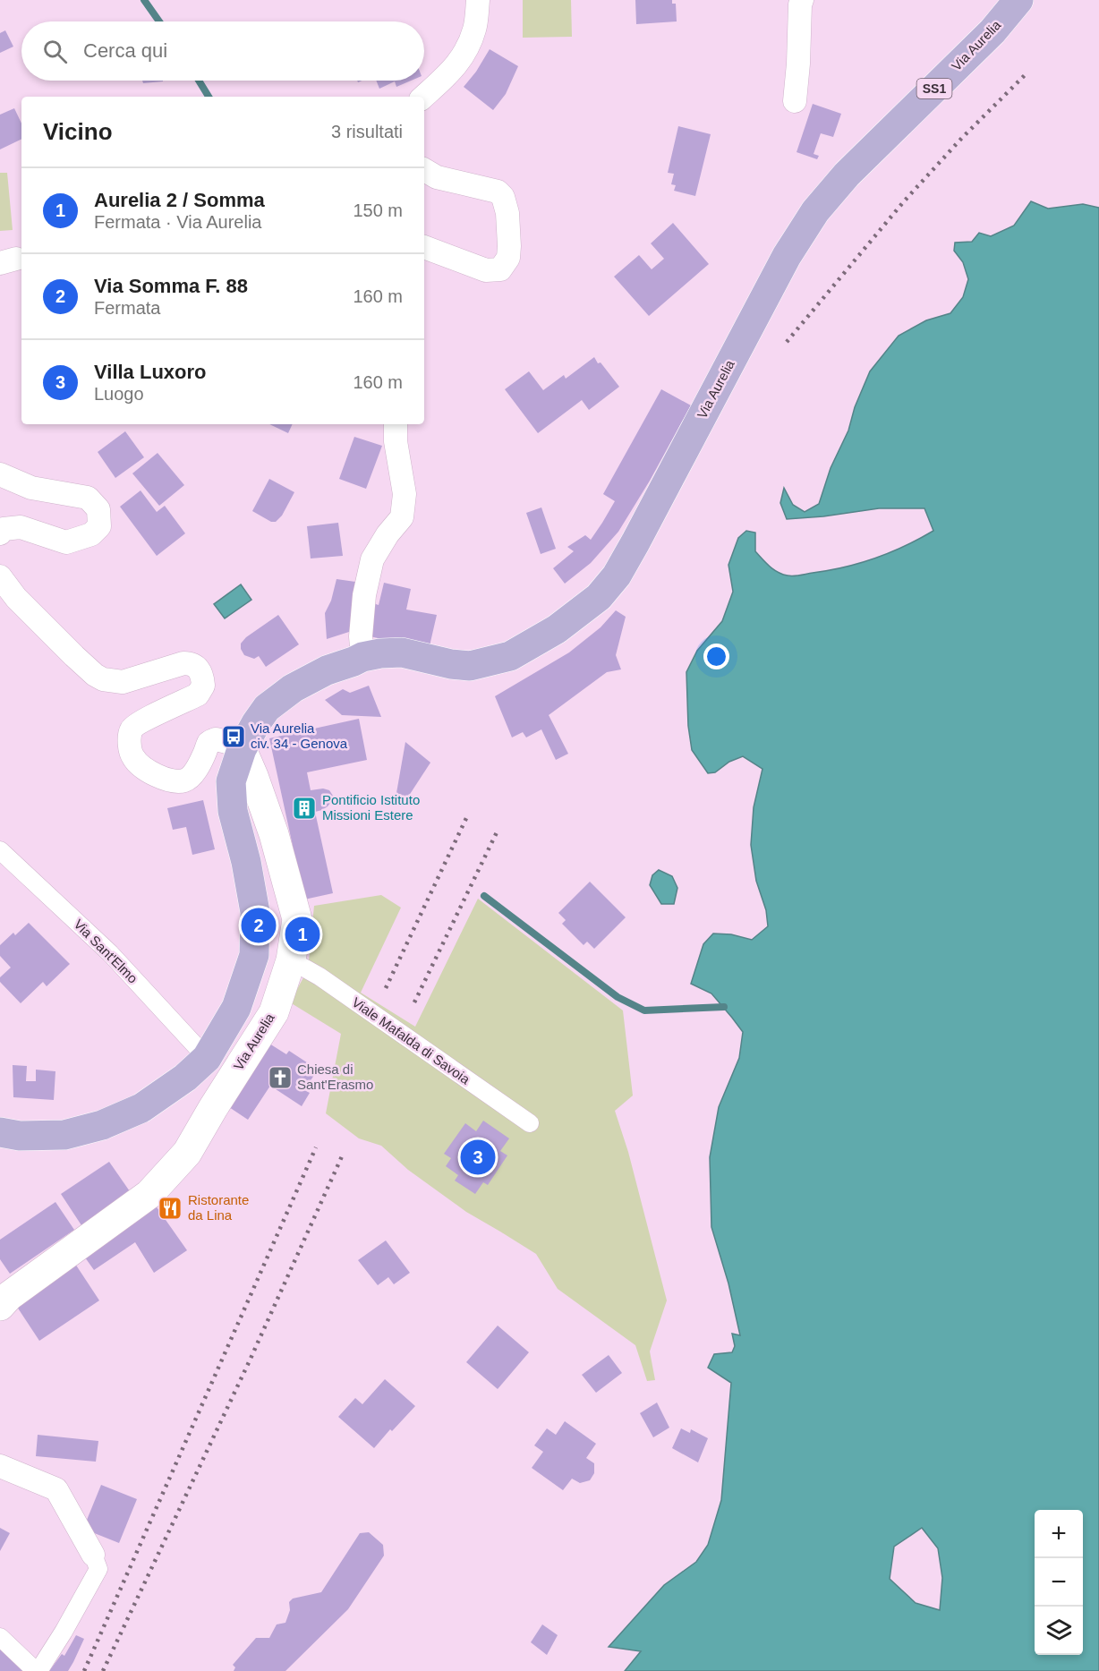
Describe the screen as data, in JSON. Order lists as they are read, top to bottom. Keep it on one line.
{"streets":{"main road":["Via Aurelia","SS1"],"street":["Via Sant'Elmo","Viale Mafalda di Savoia"]},"crossings":[["Via Aurelia","Viale Mafalda di Savoia"]],"places":{"bus stop":["Via Aurelia civ. 34 - Genova"],"building":["Pontificio Istituto Missioni Estere"],"church":["Chiesa di Sant'Erasmo"],"restaurant":["Ristorante da Lina"]},"page":{"search":"Cerca qui","heading":["Vicino","3 risultati"],"list":[{"mark":"1","name":"Aurelia 2 / Somma","note":"Fermata · Via Aurelia","value":"150 m"},{"mark":"2","name":"Via Somma F. 88","note":"Fermata","value":"160 m"},{"mark":"3","name":"Villa Luxoro","note":"Luogo","value":"160 m"}],"pins":["2","1","3"],"map_buttons":["+","−"]}}
